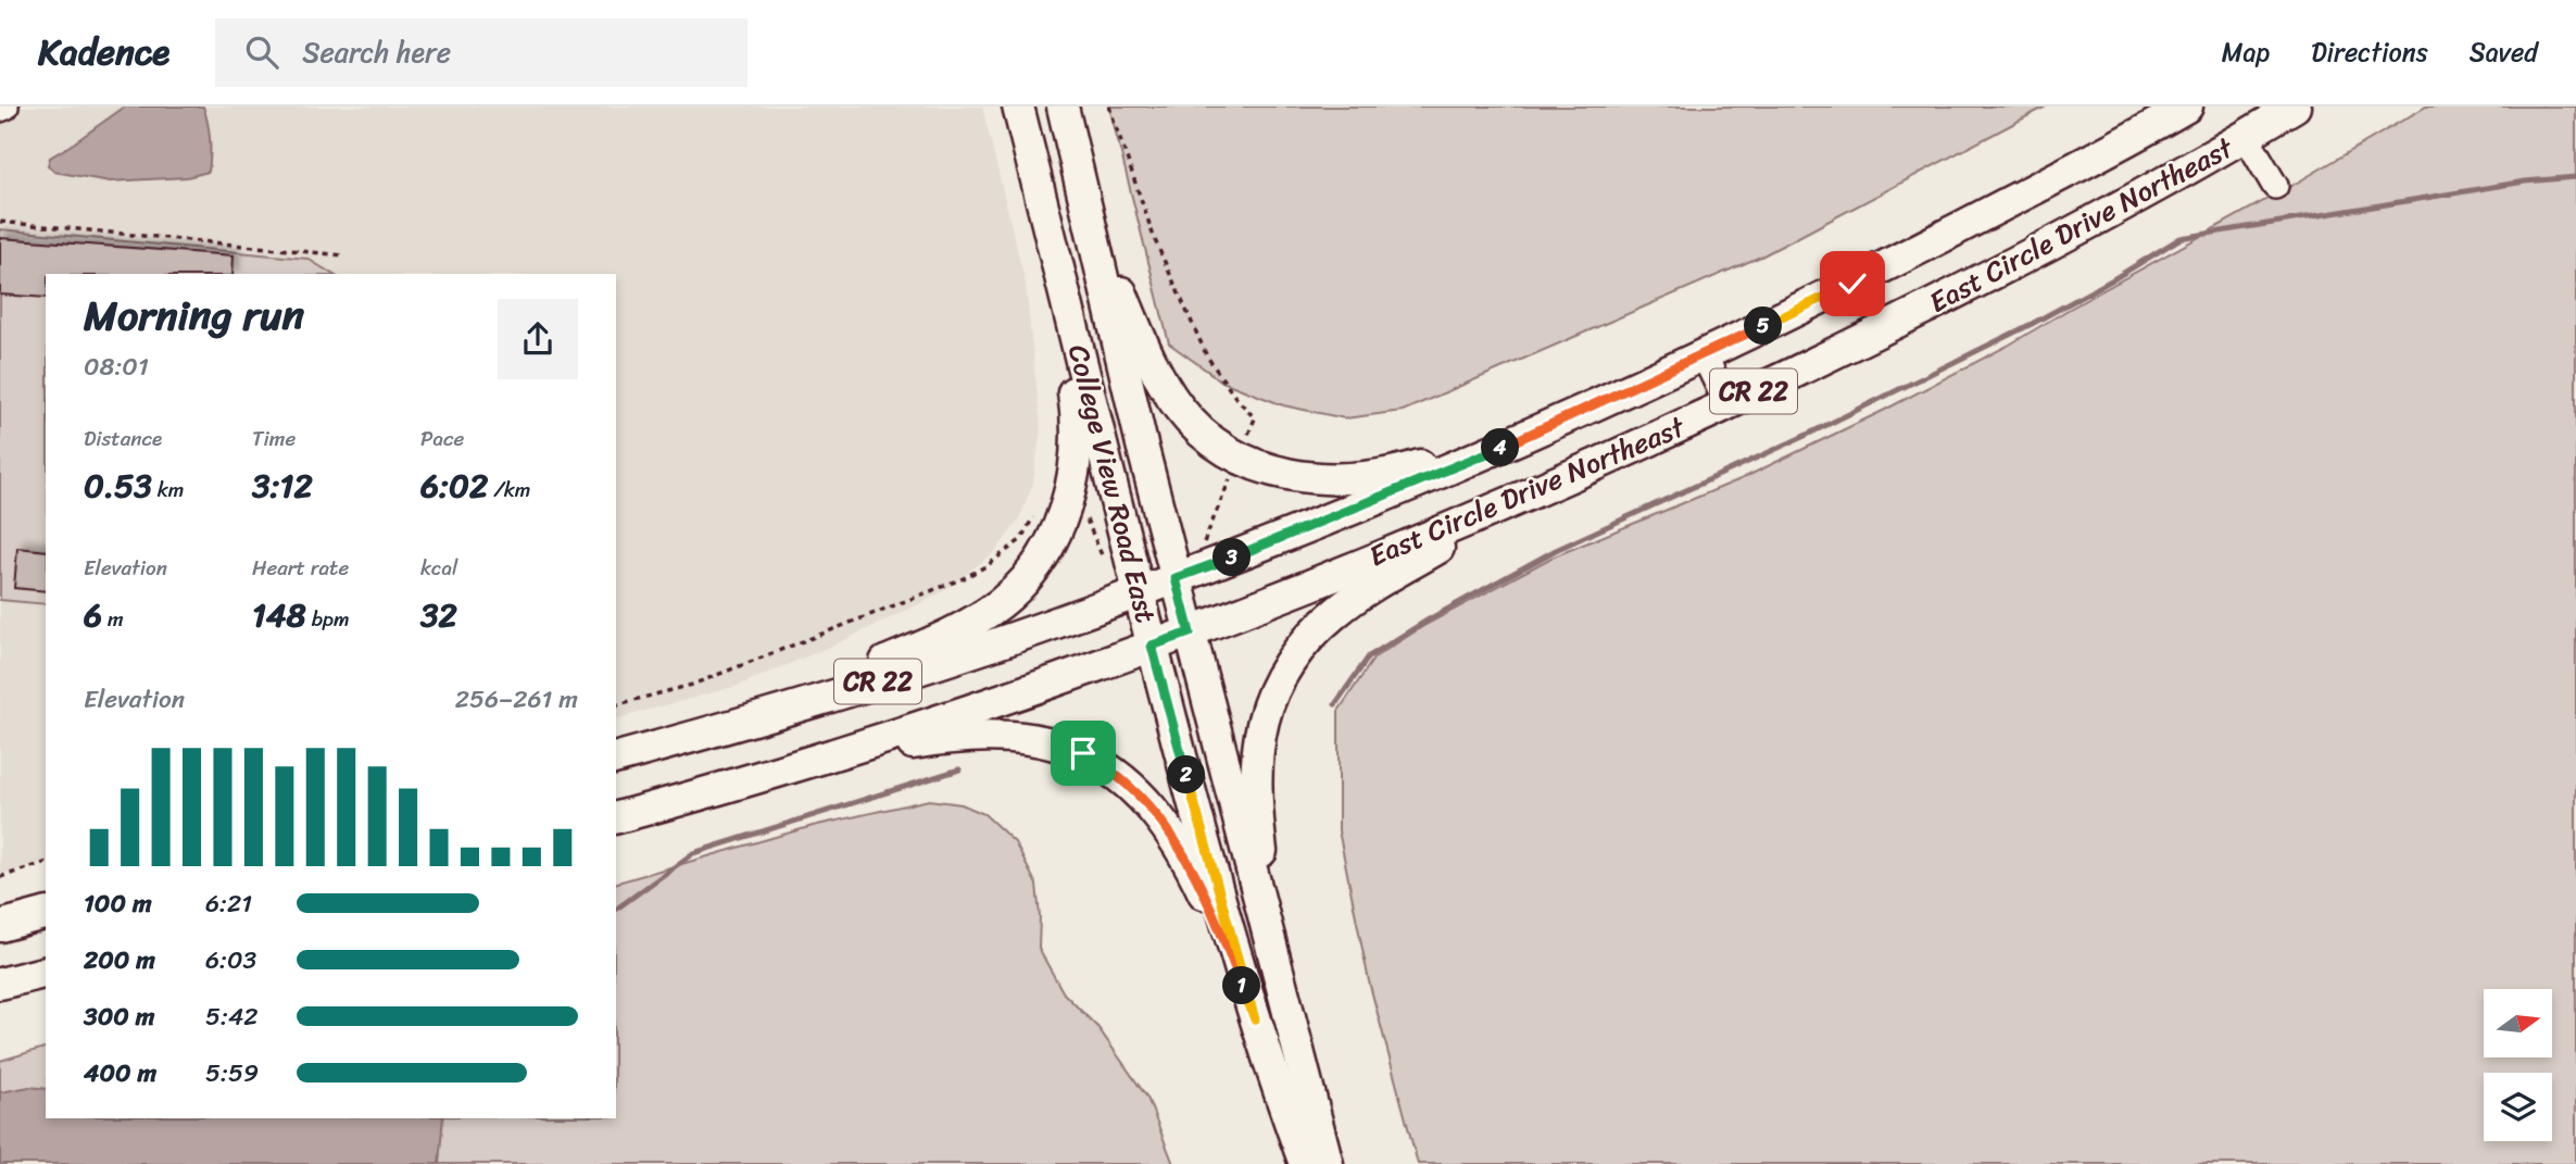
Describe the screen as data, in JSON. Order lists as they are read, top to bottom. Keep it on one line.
{"streets":{"main road":["East Circle Drive Northeast","CR 22","College View Road East"]},"crossings":[["East Circle Drive Northeast","CR 22"],["East Circle Drive Northeast","College View Road East"],["CR 22","College View Road East"]],"north":"right","page":{"header":"Kadence","search":"Search here","nav":["Map","Directions","Saved"],"heading":["Morning run","08:01"],"pins":["5","4","3","2","1"],"stats":[["Distance","0.53 km"],["Time","3:12"],["Pace","6:02 /km"],["Elevation","6 m"],["Heart rate","148 bpm"],["kcal","32"]],"chart":["Elevation","256–261 m"],"list":[{"name":"100 m","note":"6:21"},{"name":"200 m","note":"6:03"},{"name":"300 m","note":"5:42"},{"name":"400 m","note":"5:59"}]}}
